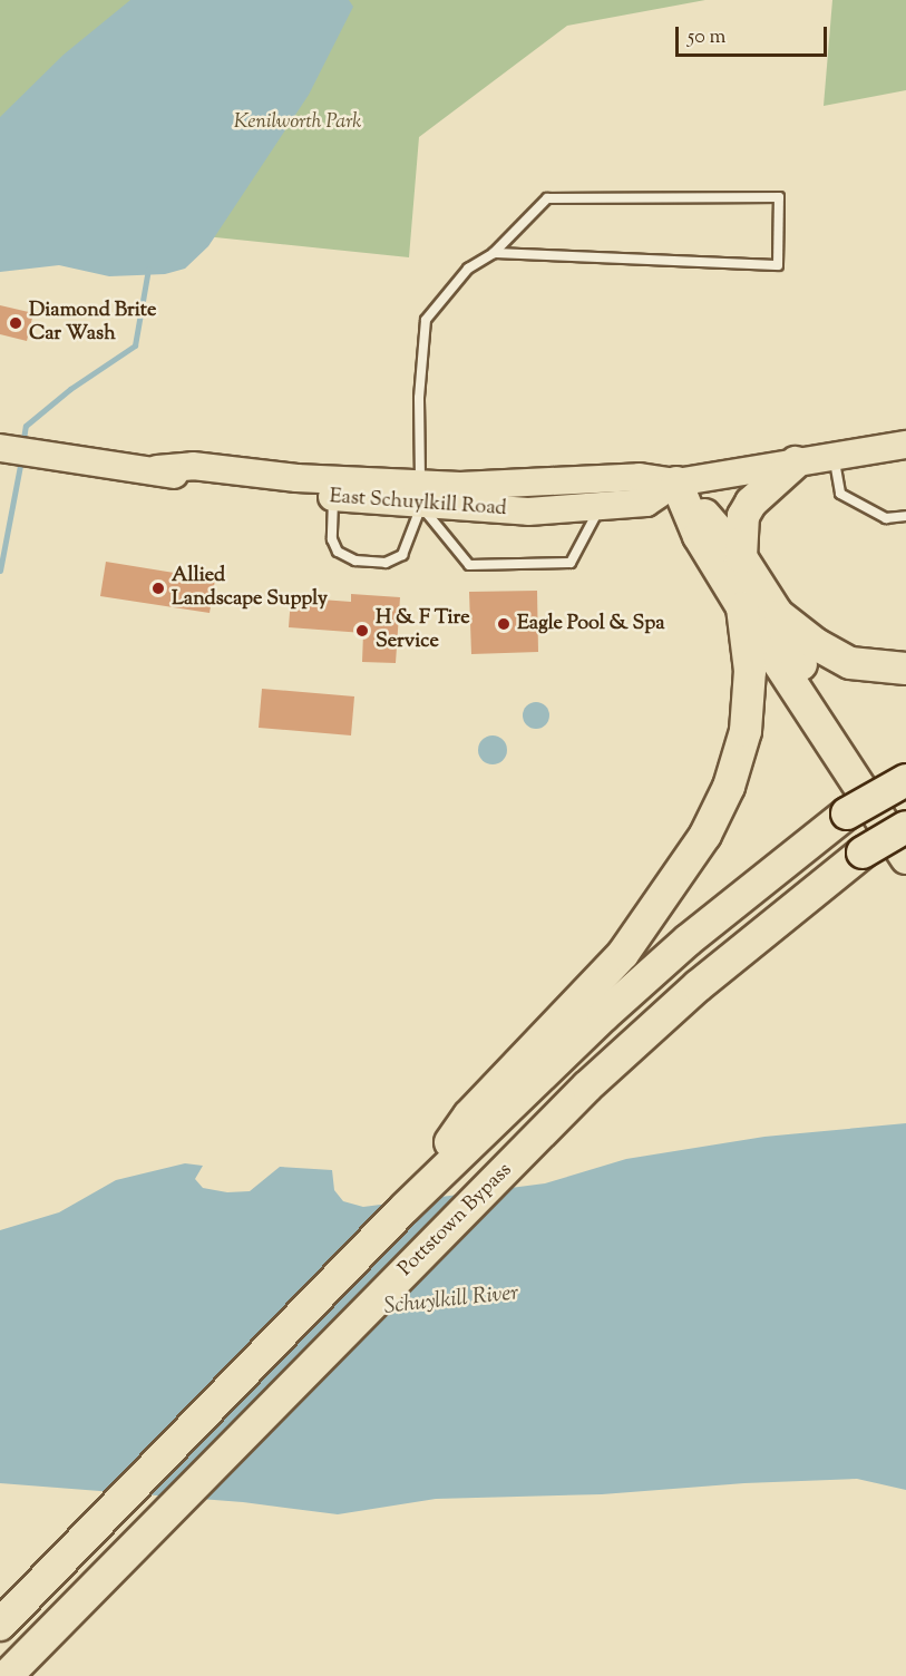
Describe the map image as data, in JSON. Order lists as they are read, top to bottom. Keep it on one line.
{"streets":{"highway":["Pottstown Bypass"],"main road":["East Schuylkill Road"]},"water":["Schuylkill River"],"parks":["Kenilworth Park"],"places":["Diamond Brite Car Wash","Allied Landscape Supply","Eagle Pool & Spa","H & F Tire Service"],"scale_bar":"50 m"}
